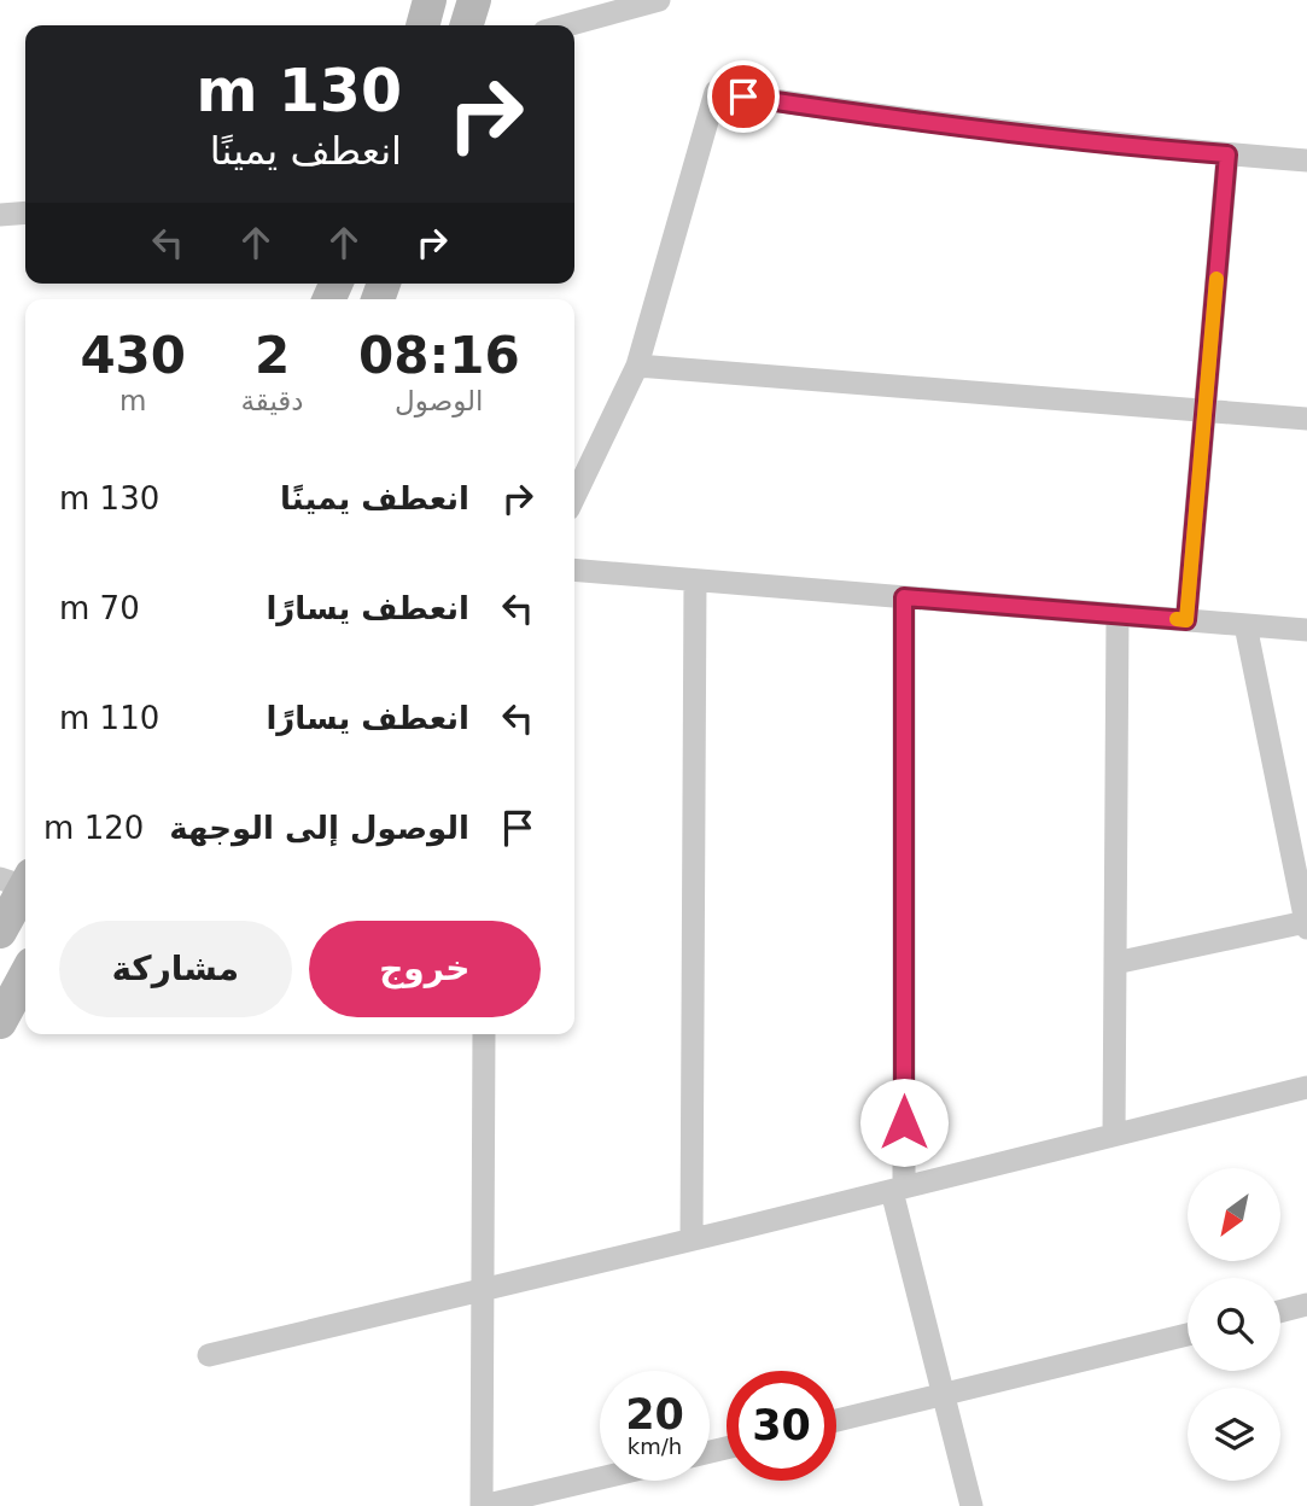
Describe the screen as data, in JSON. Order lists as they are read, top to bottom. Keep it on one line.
{"north":"bottom left","page":{"turn":["130 m","انعطف يمينًا"],"eta":["08:16","الوصول","2","دقيقة","430","m"],"list":[{"name":"انعطف يمينًا","value":"130 m"},{"name":"انعطف يسارًا","value":"70 m"},{"name":"انعطف يسارًا","value":"110 m"},{"name":"الوصول إلى الوجهة","value":"120 m"}],"buttons":["خروج","مشاركة"],"speed":"20 km/h","limit":"30"}}
